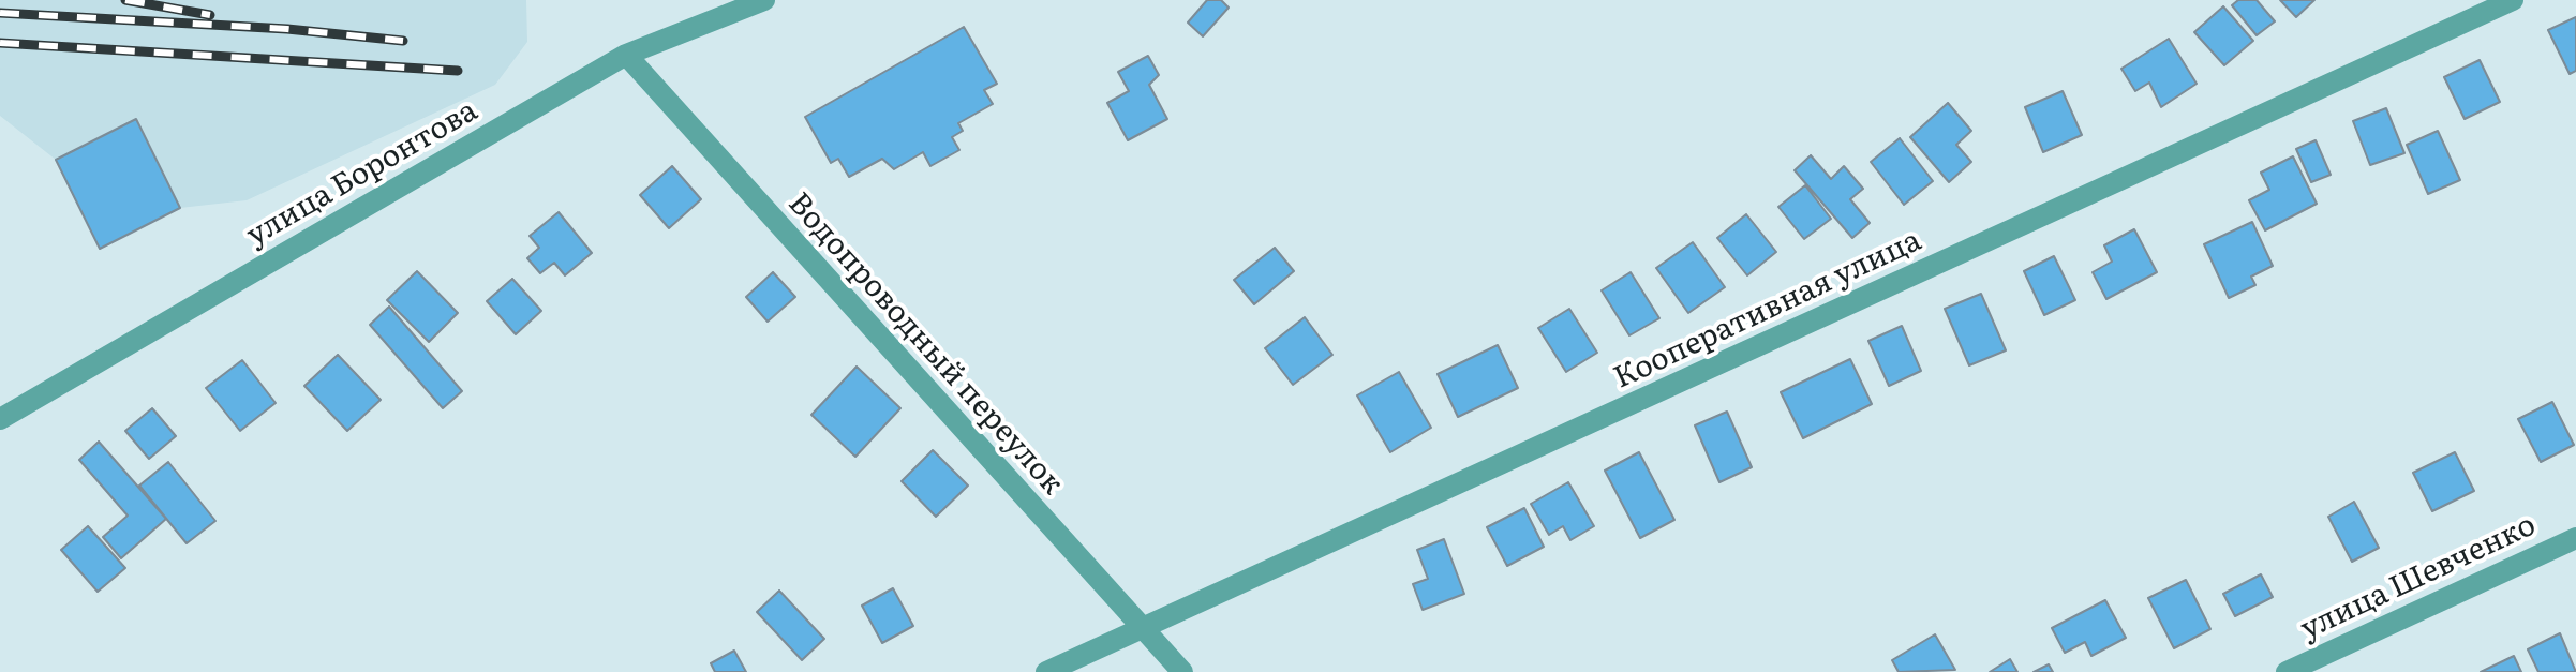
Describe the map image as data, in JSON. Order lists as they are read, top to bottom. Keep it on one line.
{"streets":{"street":["улица Боронтова","Кооперативная улица","Водопроводный переулок","улица Шевченко"]},"crossings":[["улица Боронтова","Водопроводный переулок"],["Кооперативная улица","Водопроводный переулок"]]}
